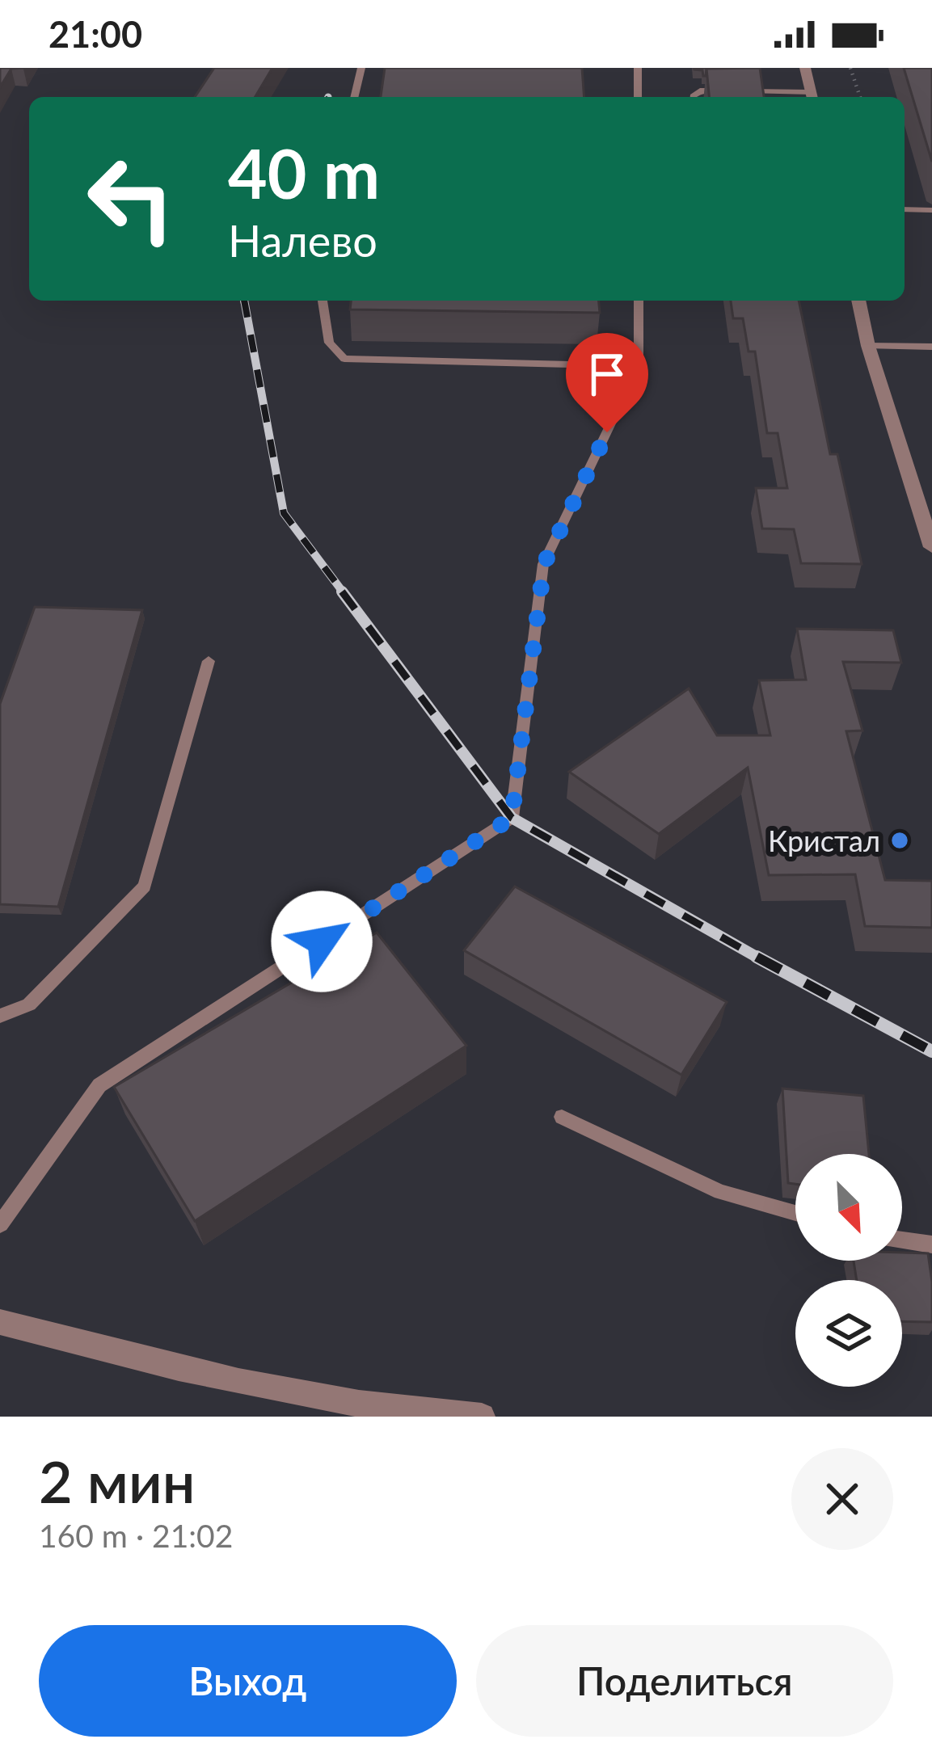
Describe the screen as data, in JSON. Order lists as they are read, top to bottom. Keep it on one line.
{"places":["Кристал"],"north":"bottom right","page":{"status":"21:00","turn":["40 m","Налево"],"heading":["2 мин","160 m · 21:02"],"buttons":["Выход","Поделиться"]}}
